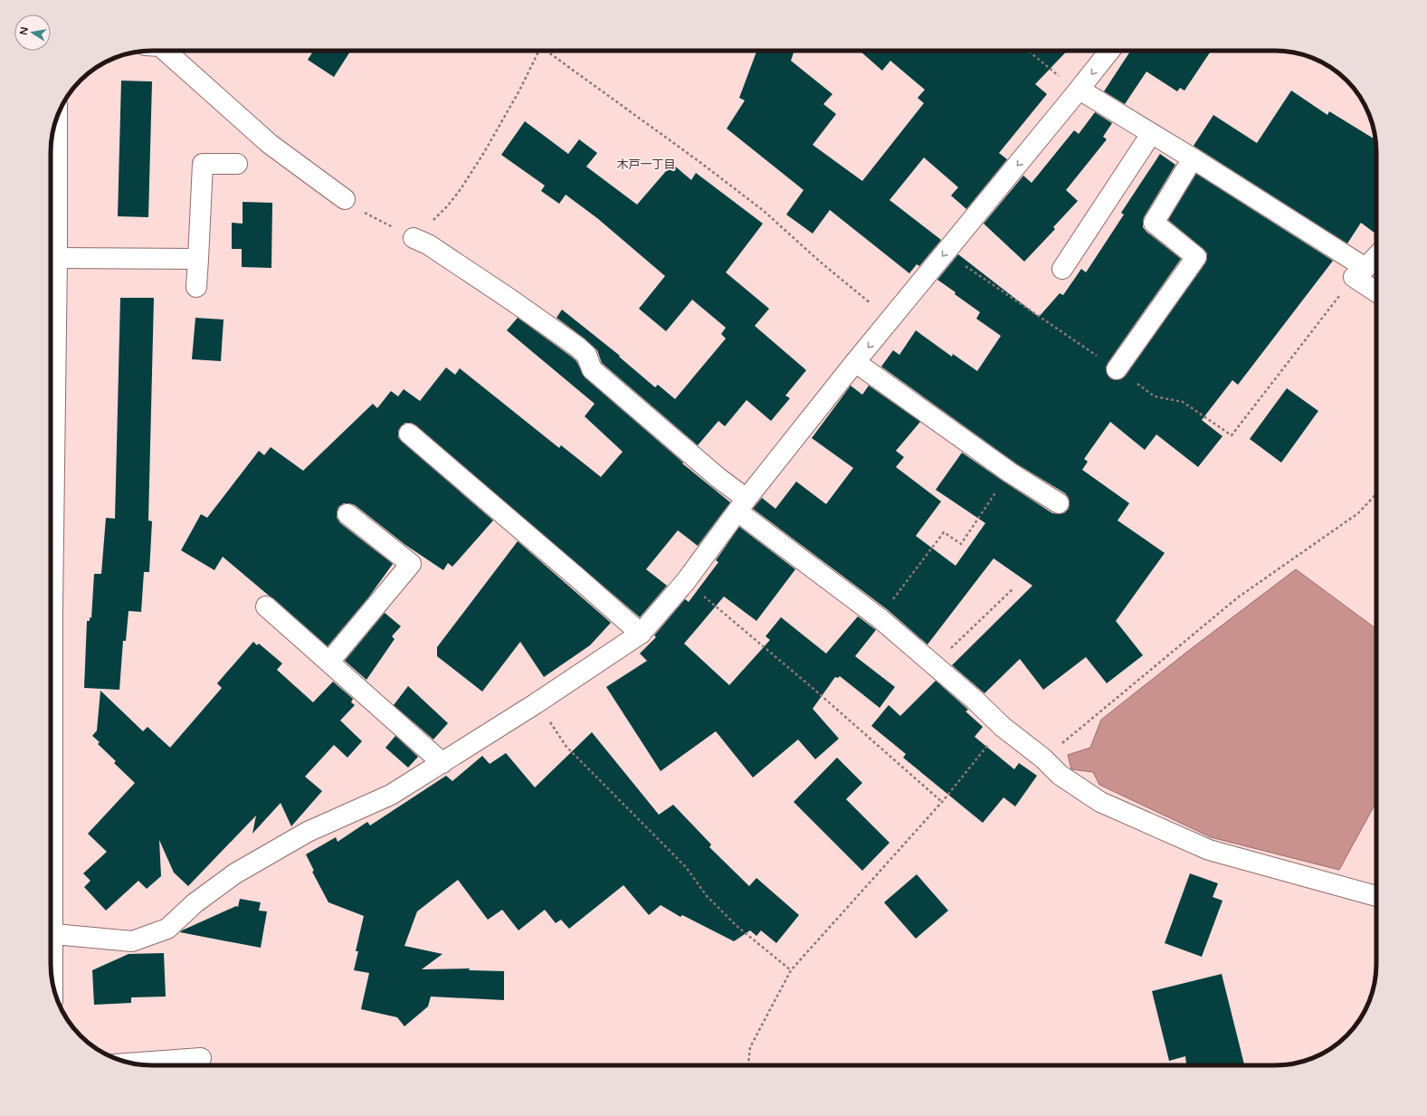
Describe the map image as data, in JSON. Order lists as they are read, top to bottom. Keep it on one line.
{"districts":["木戸一丁目"],"north":"left"}
